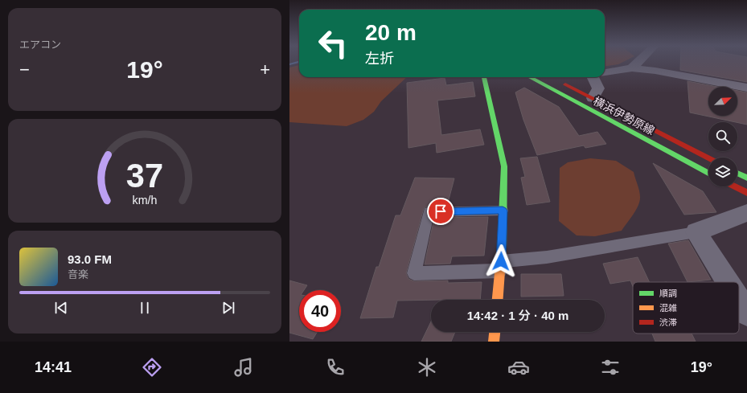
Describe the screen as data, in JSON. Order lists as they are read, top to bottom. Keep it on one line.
{"streets":{"main road":["横浜伊勢原線"]},"legend":["順調","混雑","渋滞"],"north":"top right","page":{"tile":"エアコン","turn":["20 m","左折"],"heat":["−","19°","+"],"song":["93.0 FM","音楽"],"limit":"40","trip":"14:42 · 1 分 · 40 m","tabs":["14:41","19°"],"gauge":["37","km/h"]}}
